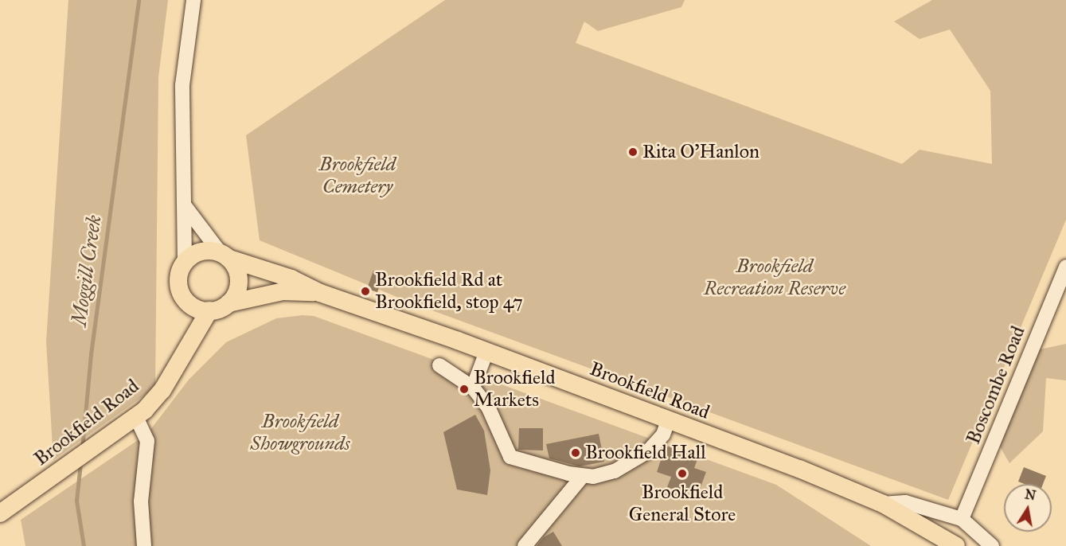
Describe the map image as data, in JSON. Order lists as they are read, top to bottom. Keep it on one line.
{"streets":{"main road":["Brookfield Road"],"street":["Boscombe Road"]},"water":["Moggill Creek"],"parks":["Brookfield Cemetery","Brookfield Recreation Reserve","Brookfield Showgrounds"],"places":["Rita O'Hanlon","Brookfield Rd at Brookfield, stop 47","Brookfield Markets","Brookfield Hall","Brookfield General Store"],"north":"top"}
